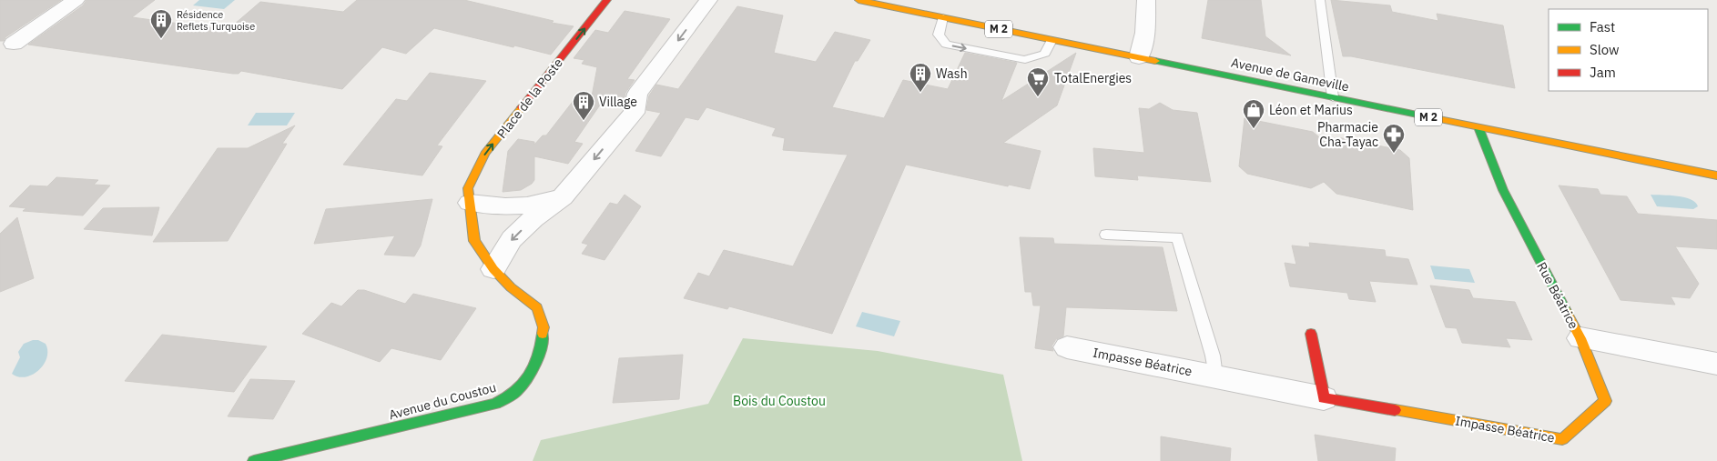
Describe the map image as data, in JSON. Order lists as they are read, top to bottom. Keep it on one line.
{"streets":{"street":["M 2","Avenue de Gameville","Place de la Poste","Rue Béatrice","Impasse Béatrice","Avenue du Coustou"]},"crossings":[["Avenue de Gameville","Rue Béatrice"],["Place de la Poste","Avenue du Coustou"],["Rue Béatrice","Impasse Béatrice"]],"parks":["Bois du Coustou"],"places":{"building":["Résidence Reflets Turquoise","Wash","Village"],"supermarket":["TotalEnergies"],"shop":["Léon et Marius"],"pharmacy":["Pharmacie Cha-Tayac"]},"legend":["Fast","Slow","Jam"]}
